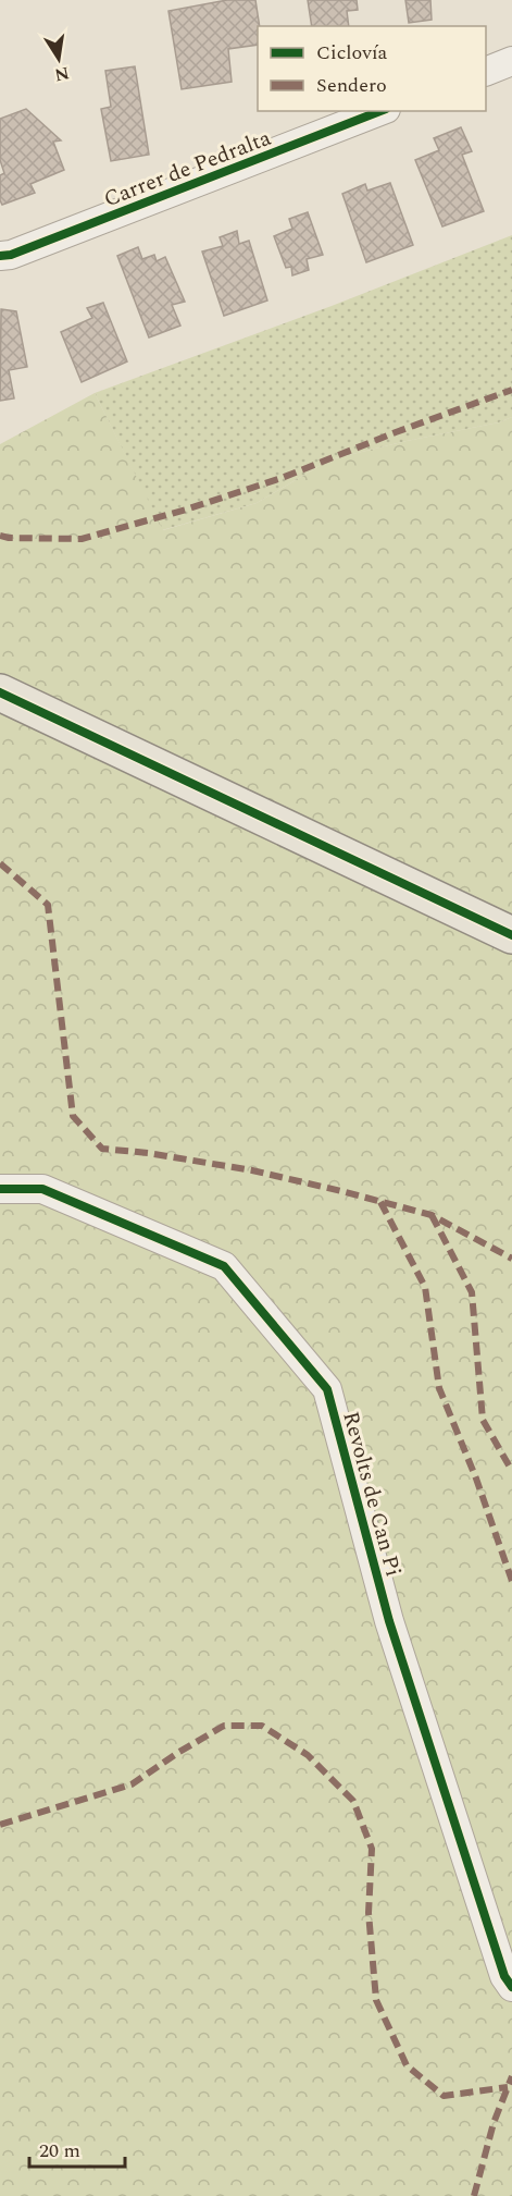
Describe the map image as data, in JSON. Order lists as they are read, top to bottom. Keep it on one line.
{"streets":{"street":["Carrer de Pedralta","Revolts de Can Pi"]},"legend":["Ciclovía","Sendero"],"scale_bar":"20 m","north":"bottom"}
